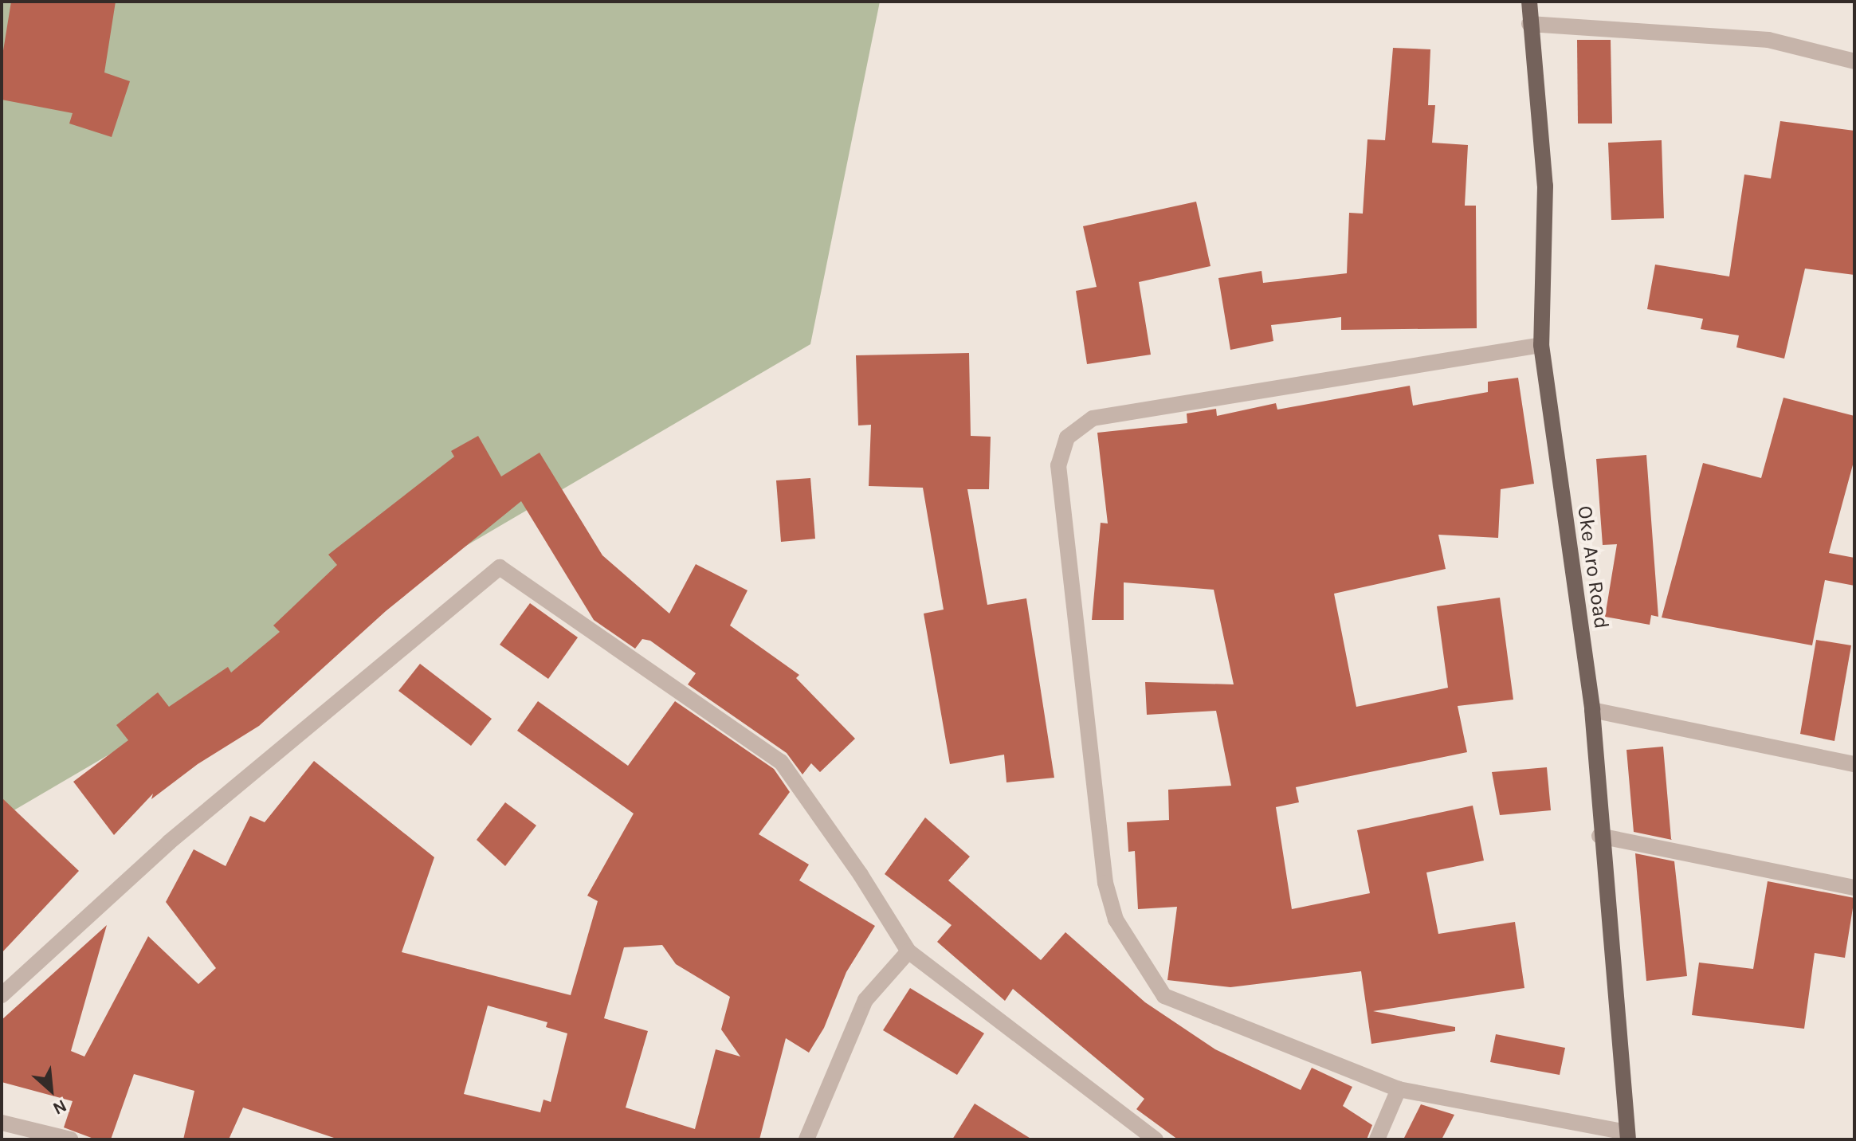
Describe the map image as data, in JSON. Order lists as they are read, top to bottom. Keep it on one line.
{"streets":{"main road":["Oke Aro Road"]},"north":"bottom right"}
